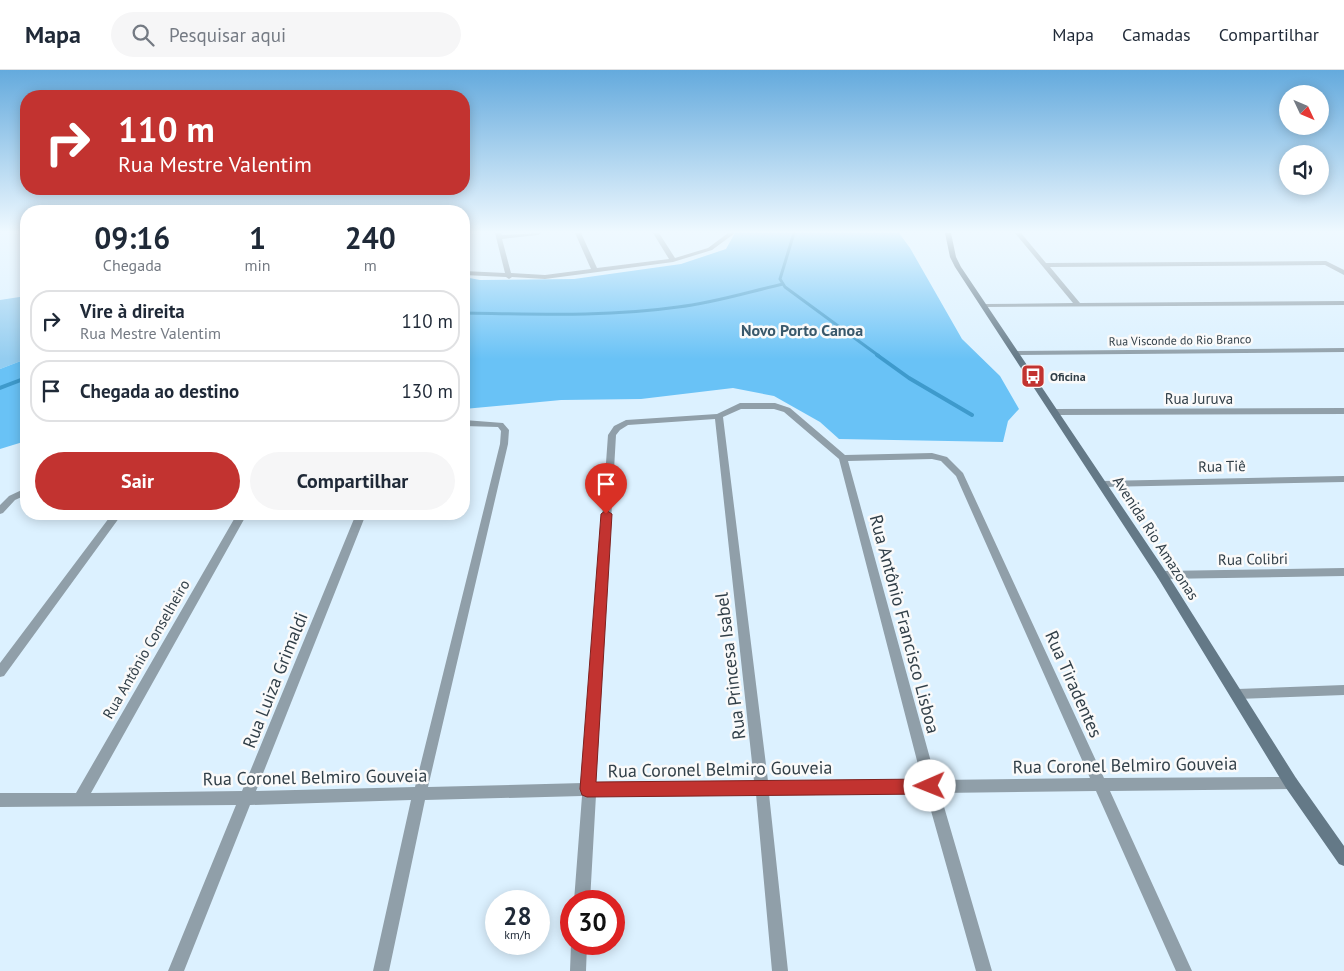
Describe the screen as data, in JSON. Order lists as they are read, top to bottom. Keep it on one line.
{"streets":{"street":["Rua Visconde do Rio Branco","Rua Juruva","Rua Tiê","Avenida Rio Amazonas","Rua Colibri","Rua Antônio Francisco Lisboa","Rua Antônio Conselheiro","Rua Princesa Isabel","Rua Luiza Grimaldi","Rua Tiradentes","Rua Coronel Belmiro Gouveia"]},"crossings":[["Rua Visconde do Rio Branco","Avenida Rio Amazonas"],["Rua Juruva","Avenida Rio Amazonas"],["Rua Tiê","Avenida Rio Amazonas"],["Avenida Rio Amazonas","Rua Colibri"],["Avenida Rio Amazonas","Rua Coronel Belmiro Gouveia"],["Rua Antônio Francisco Lisboa","Rua Tiradentes"],["Rua Antônio Francisco Lisboa","Rua Coronel Belmiro Gouveia"],["Rua Antônio Conselheiro","Rua Coronel Belmiro Gouveia"],["Rua Princesa Isabel","Rua Coronel Belmiro Gouveia"],["Rua Luiza Grimaldi","Rua Coronel Belmiro Gouveia"],["Rua Tiradentes","Rua Coronel Belmiro Gouveia"]],"districts":["Novo Porto Canoa"],"places":{"bus stop":["Oficina"]},"north":"bottom right","page":{"header":"Mapa","search":"Pesquisar aqui","nav":["Mapa","Camadas","Compartilhar"],"turn":["110 m","Rua Mestre Valentim"],"eta":["09:16","Chegada","1","min","240","m"],"list":[{"name":"Vire à direita","note":"Rua Mestre Valentim","value":"110 m"},{"name":"Chegada ao destino","value":"130 m"}],"buttons":["Sair","Compartilhar"],"speed":"28 km/h","limit":"30"}}
